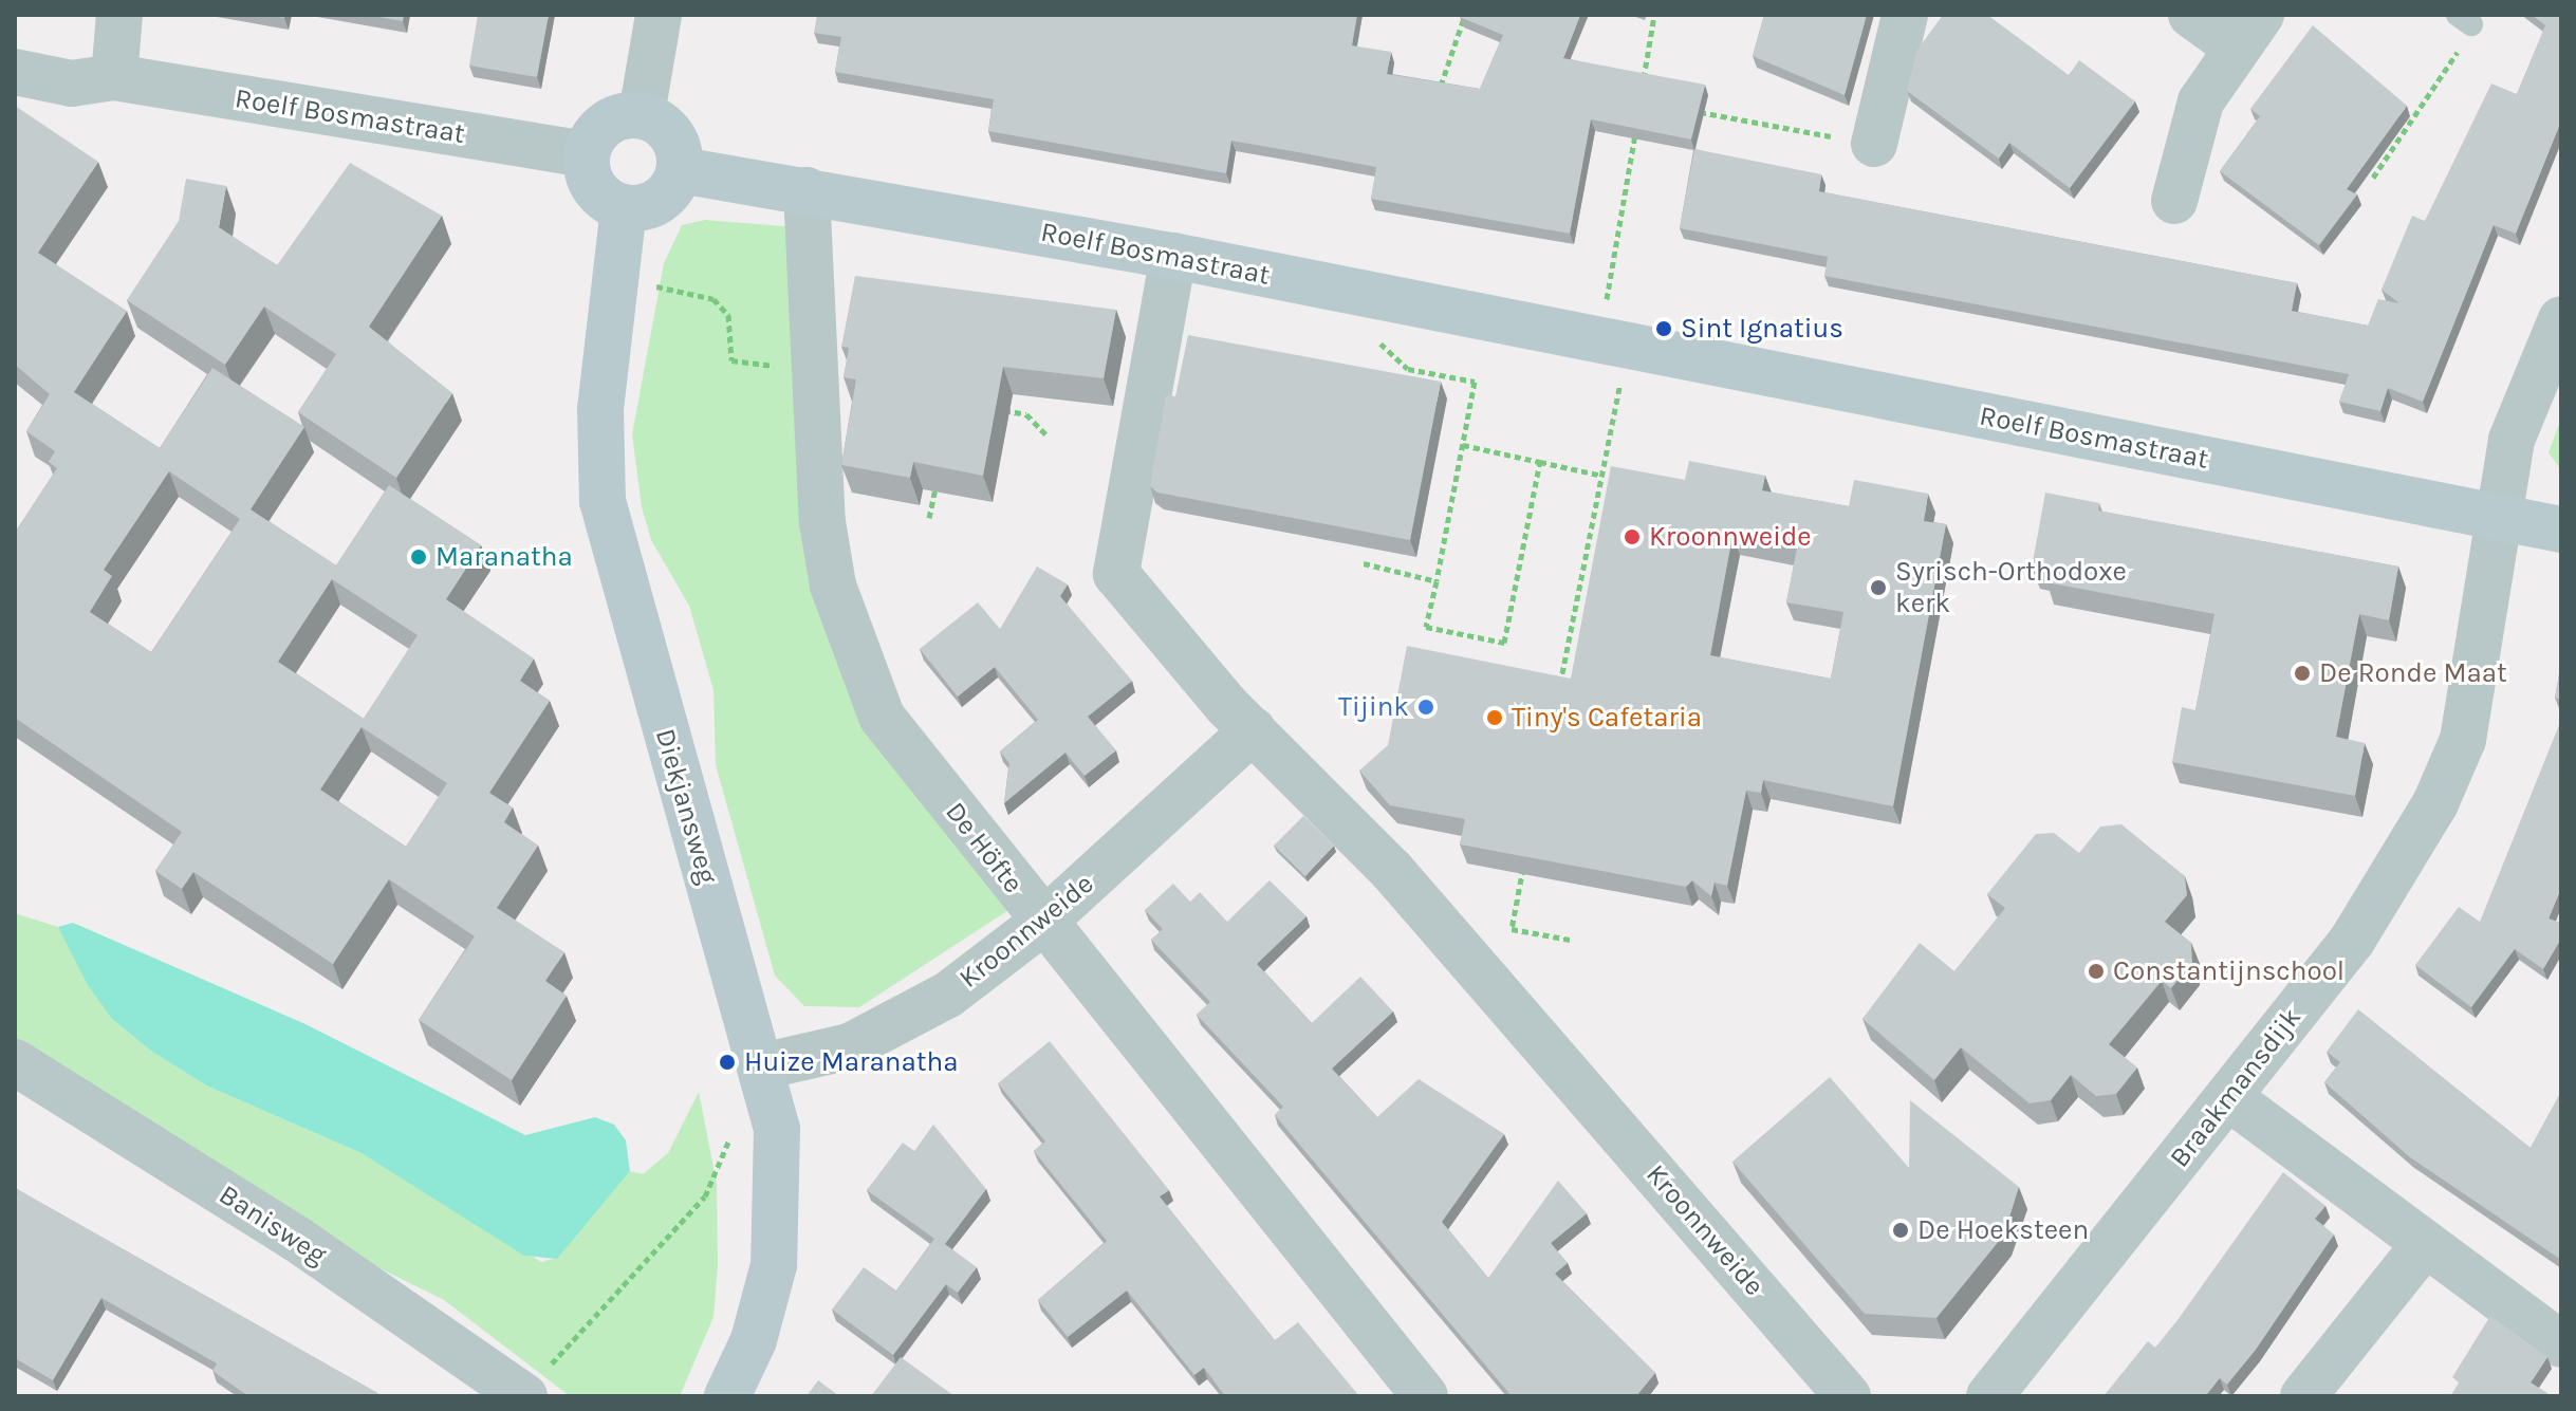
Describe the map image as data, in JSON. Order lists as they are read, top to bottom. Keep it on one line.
{"streets":{"main road":["Roelf Bosmastraat","Diekjansweg"],"street":["De Höfte","Kroonnweide","Braakmansdijk","Banisweg"]},"crossings":[["Roelf Bosmastraat","Diekjansweg"],["Roelf Bosmastraat","De Höfte"],["Roelf Bosmastraat","Kroonnweide"],["Roelf Bosmastraat","Braakmansdijk"],["Diekjansweg","Kroonnweide"],["De Höfte","Kroonnweide"]],"places":["Sint Ignatius","Kroonnweide","Maranatha","Syrisch-Orthodoxe kerk","De Ronde Maat","Tijink","Tiny's Cafetaria","Constantijnschool","Huize Maranatha","De Hoeksteen"]}
